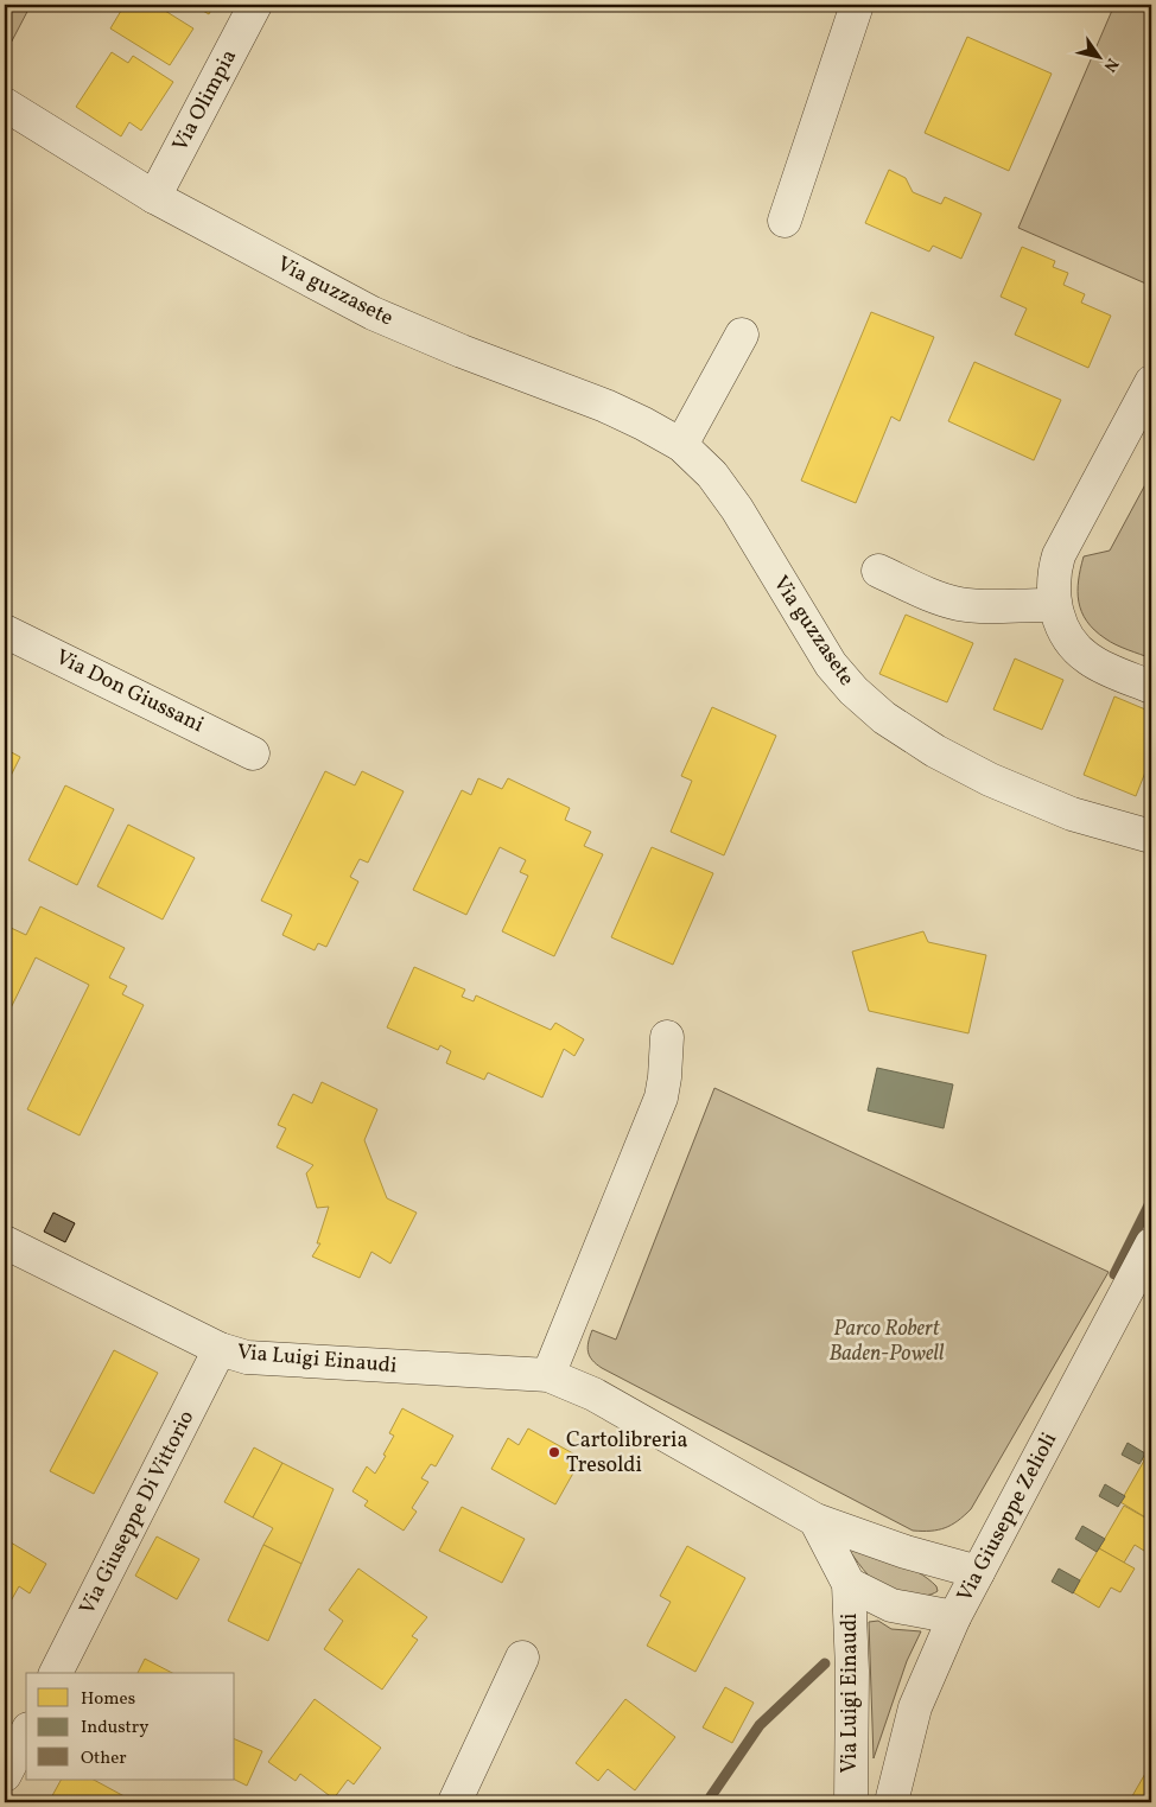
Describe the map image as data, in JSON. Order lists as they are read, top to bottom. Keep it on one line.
{"streets":{"street":["Via Olimpia","Via guzzasete","Via Don Giussani","Via Luigi Einaudi","Via Giuseppe Di Vittorio","Via Giuseppe Zelioli"]},"crossings":[["Via Olimpia","Via guzzasete"],["Via Luigi Einaudi","Via Giuseppe Di Vittorio"],["Via Luigi Einaudi","Via Giuseppe Zelioli"]],"parks":["Parco Robert Baden-Powell"],"places":["Cartolibreria Tresoldi"],"legend":["Homes","Industry","Other"],"north":"bottom right"}
